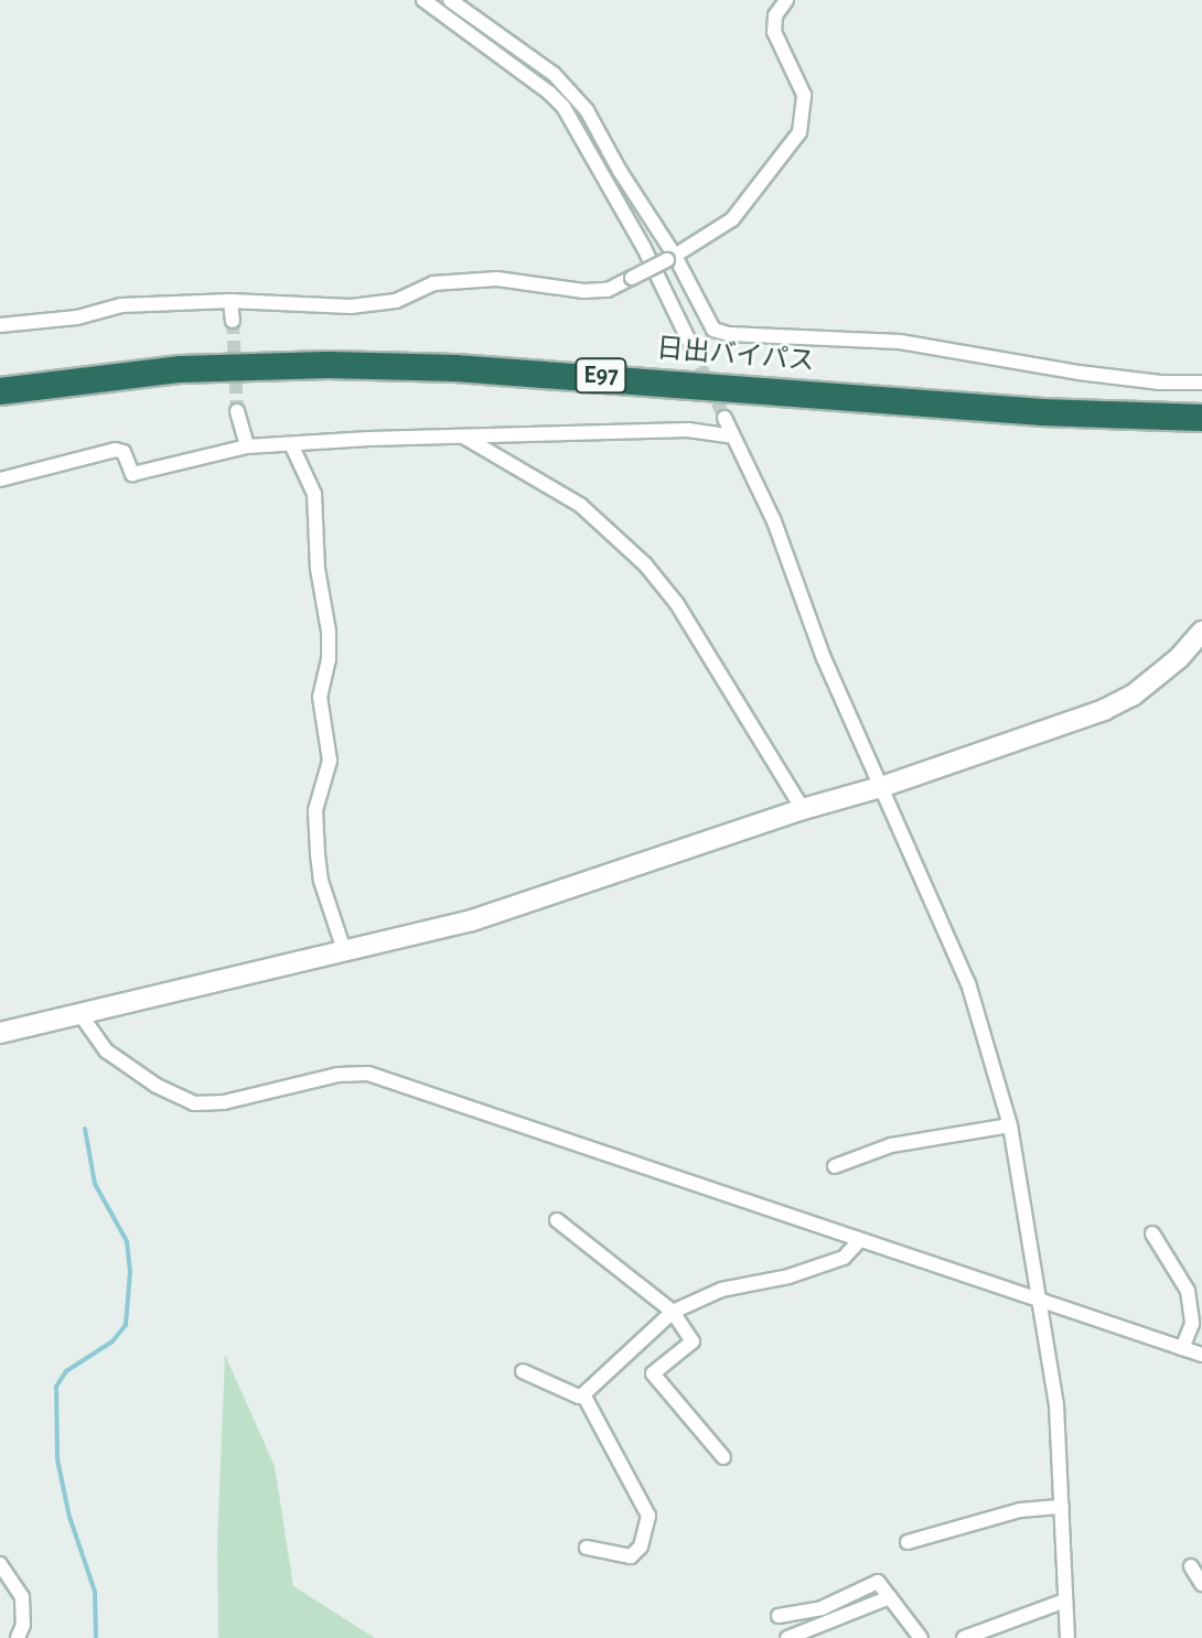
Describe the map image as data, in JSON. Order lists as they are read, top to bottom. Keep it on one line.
{"streets":{"highway":["日出バイパス","E97"]}}
